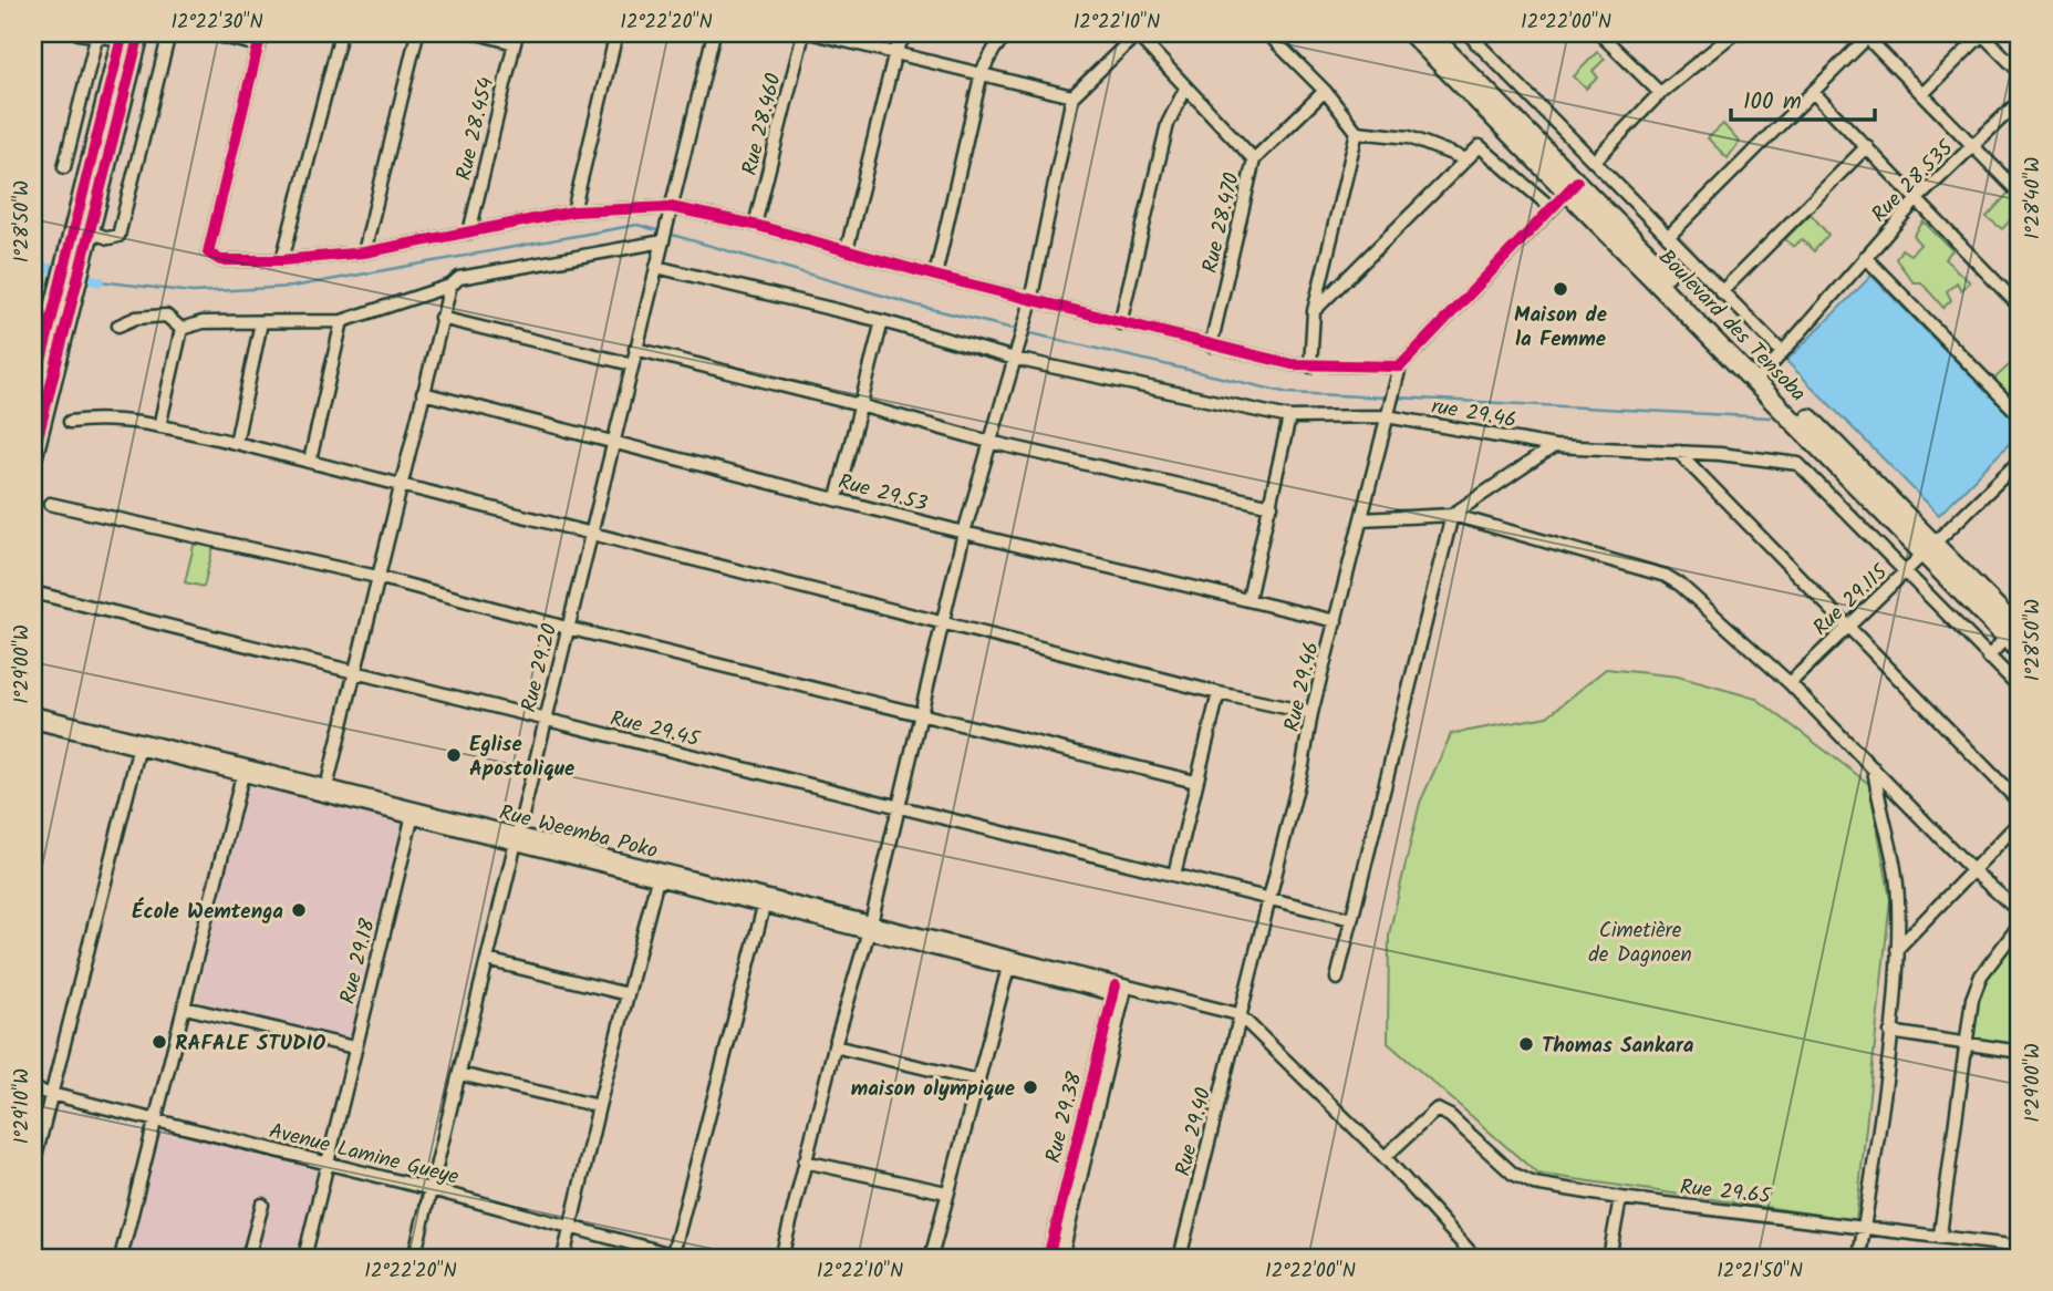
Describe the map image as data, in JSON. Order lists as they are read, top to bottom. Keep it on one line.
{"streets":{"main road":["Boulevard des Tensoba"],"street":["Rue 28.460","Rue 28.454","Rue 28.535","Rue 28.470","rue 29.46","Rue 29.53","Rue 29.115","Rue 29.20","Rue 29.46","Rue 29.45","Rue Weemba Poko","Rue 29.18","Rue 29.38","Rue 29.40","Avenue Lamine Gueye","Rue 29.65"]},"crossings":[["Rue 28.535","Boulevard des Tensoba"],["Boulevard des Tensoba","Rue 29.115"],["rue 29.46","Rue 29.115"],["rue 29.46","Rue 29.20"],["rue 29.46","Rue 29.46"],["Rue 29.53","Rue 29.20"],["Rue 29.53","Rue 29.46"],["Rue 29.20","Rue 29.45"],["Rue 29.20","Rue Weemba Poko"],["Rue 29.20","Avenue Lamine Gueye"],["Rue 29.46","Rue 29.45"],["Rue 29.46","Rue Weemba Poko"],["Rue 29.46","Rue 29.40"],["Rue Weemba Poko","Rue 29.18"],["Rue Weemba Poko","Rue 29.38"],["Rue Weemba Poko","Rue 29.40"],["Rue 29.18","Avenue Lamine Gueye"]],"parks":["Cimetière de Dagnoen"],"places":["Maison de la Femme","Eglise Apostolique","École Wemtenga","RAFALE STUDIO","Thomas Sankara","maison olympique"],"scale_bar":"100 m","coordinates":["12°22'30\"N","12°22'20\"N","12°22'10\"N","12°22'00\"N","1°28'40\"W","1°28'50\"W","1°29'00\"W","1°29'10\"W","12°21'50\"N"]}
